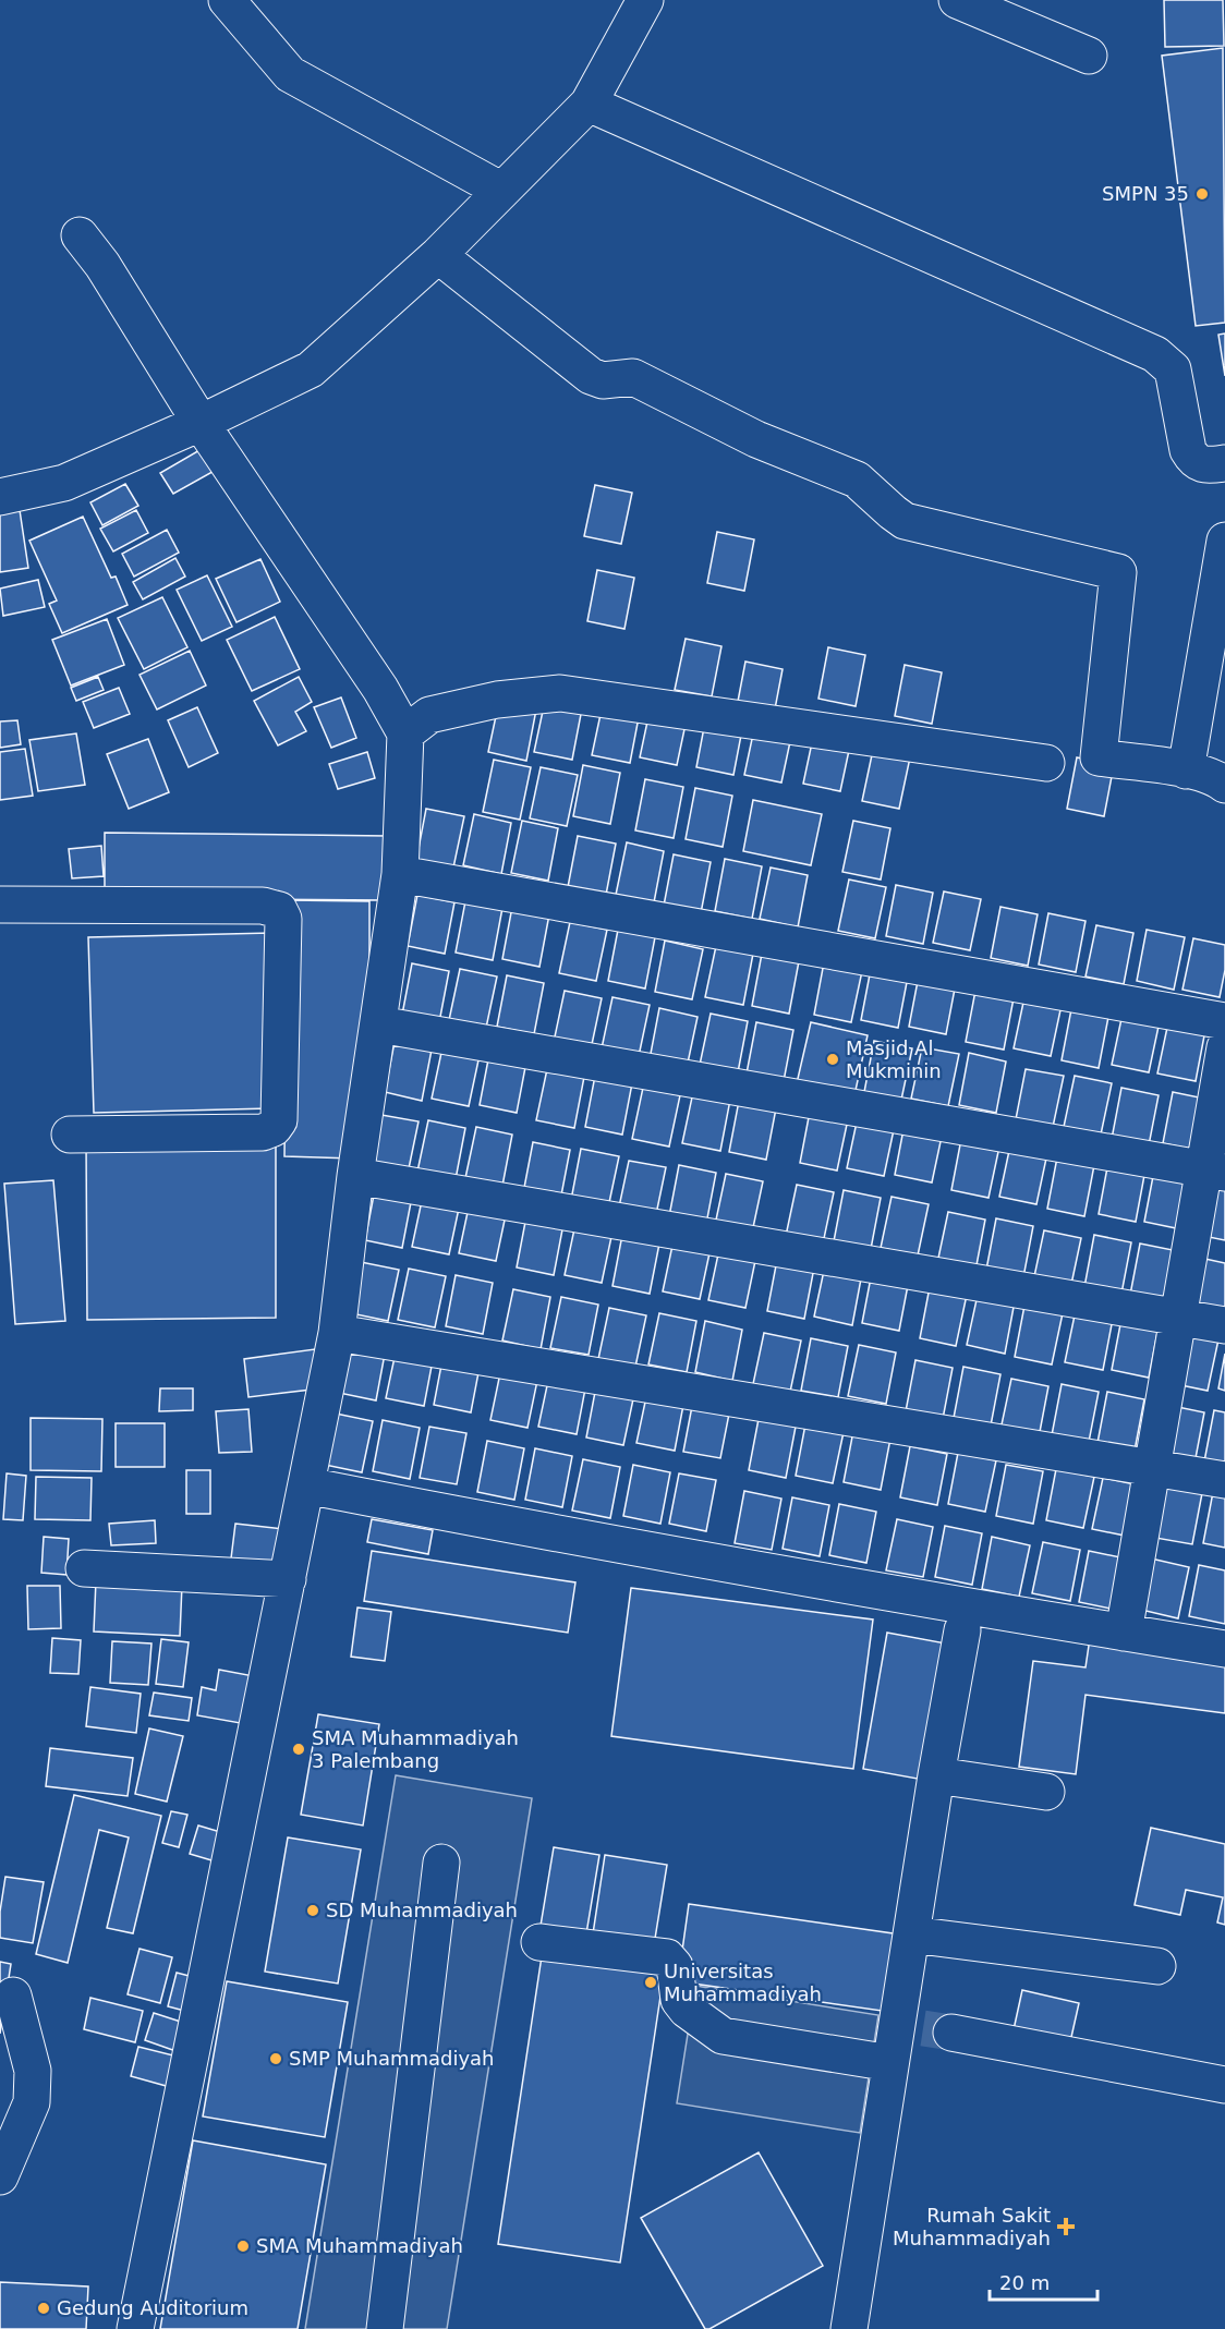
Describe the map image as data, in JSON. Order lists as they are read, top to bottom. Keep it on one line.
{"places":{"other":["SMPN 35","Masjid Al Mukminin","SMA Muhammadiyah 3 Palembang","SD Muhammadiyah","Universitas Muhammadiyah","SMP Muhammadiyah","SMA Muhammadiyah","Gedung Auditorium"],"health":["Rumah Sakit Muhammadiyah"]},"scale_bar":"20 m"}
